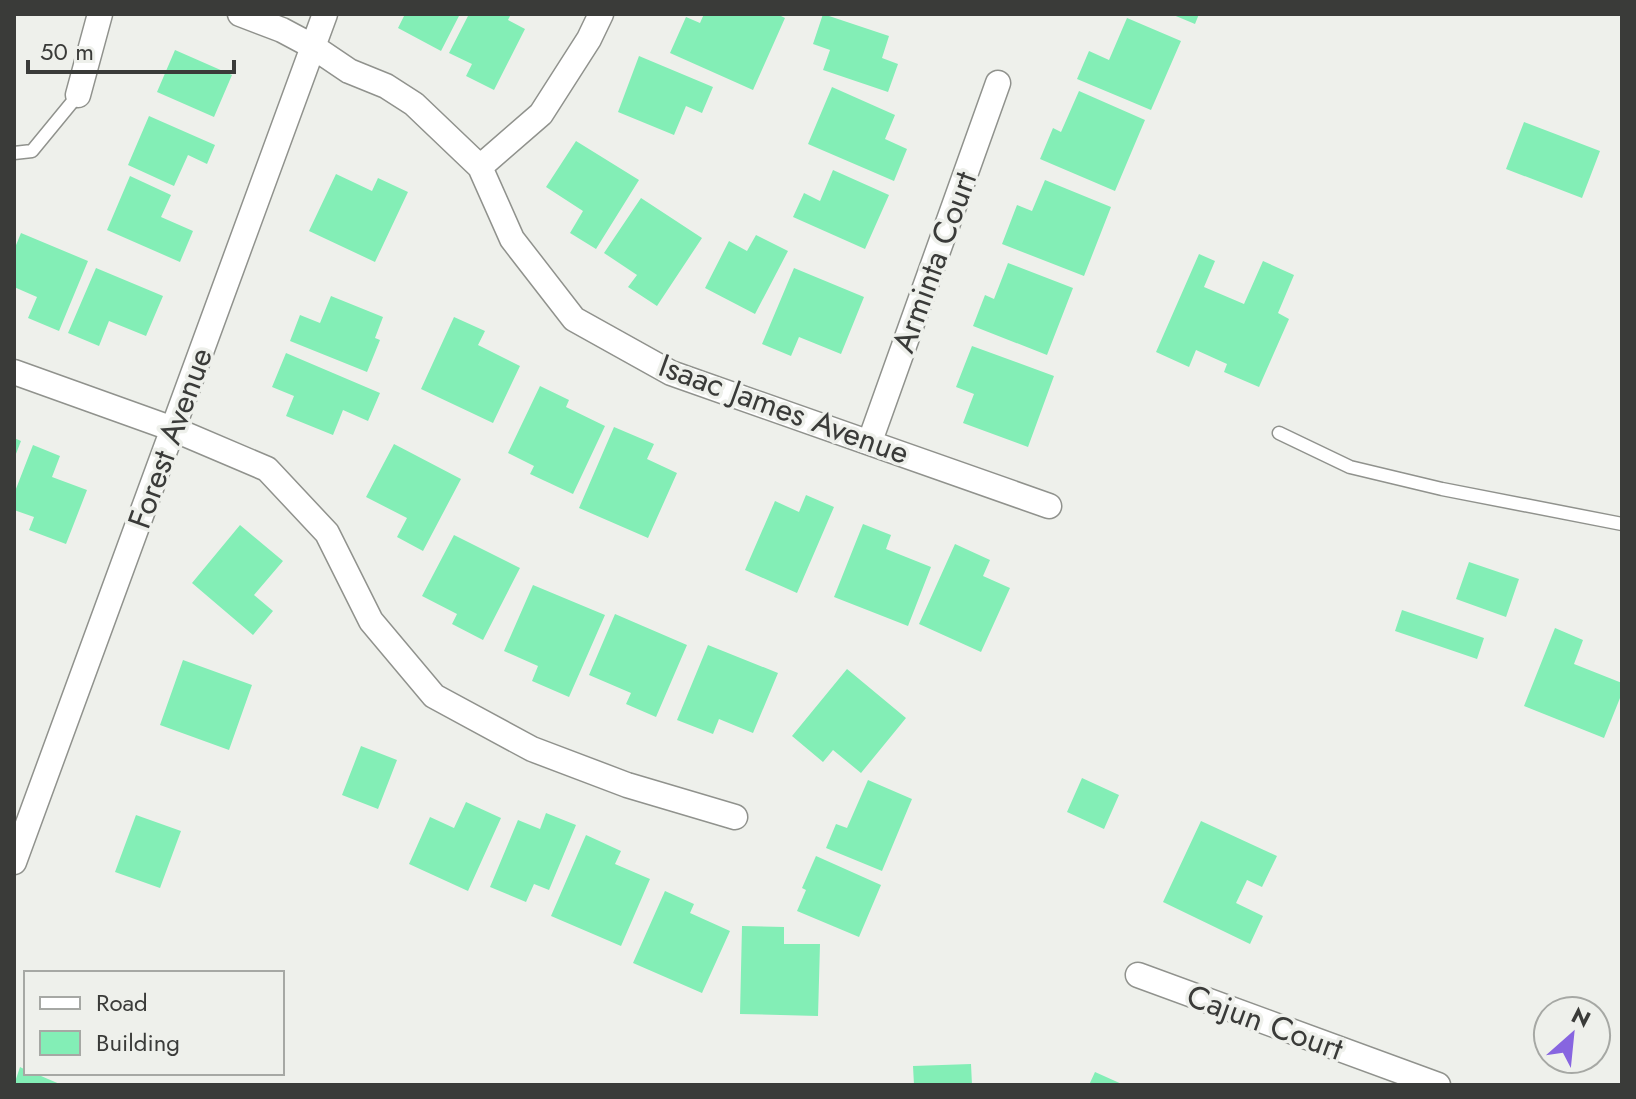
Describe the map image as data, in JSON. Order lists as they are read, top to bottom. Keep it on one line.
{"streets":{"street":["Arminta Court","Isaac James Avenue","Forest Avenue","Cajun Court"]},"crossings":[["Arminta Court","Isaac James Avenue"],["Isaac James Avenue","Forest Avenue"]],"legend":["Road","Building"],"scale_bar":"50 m","north":"top right"}
